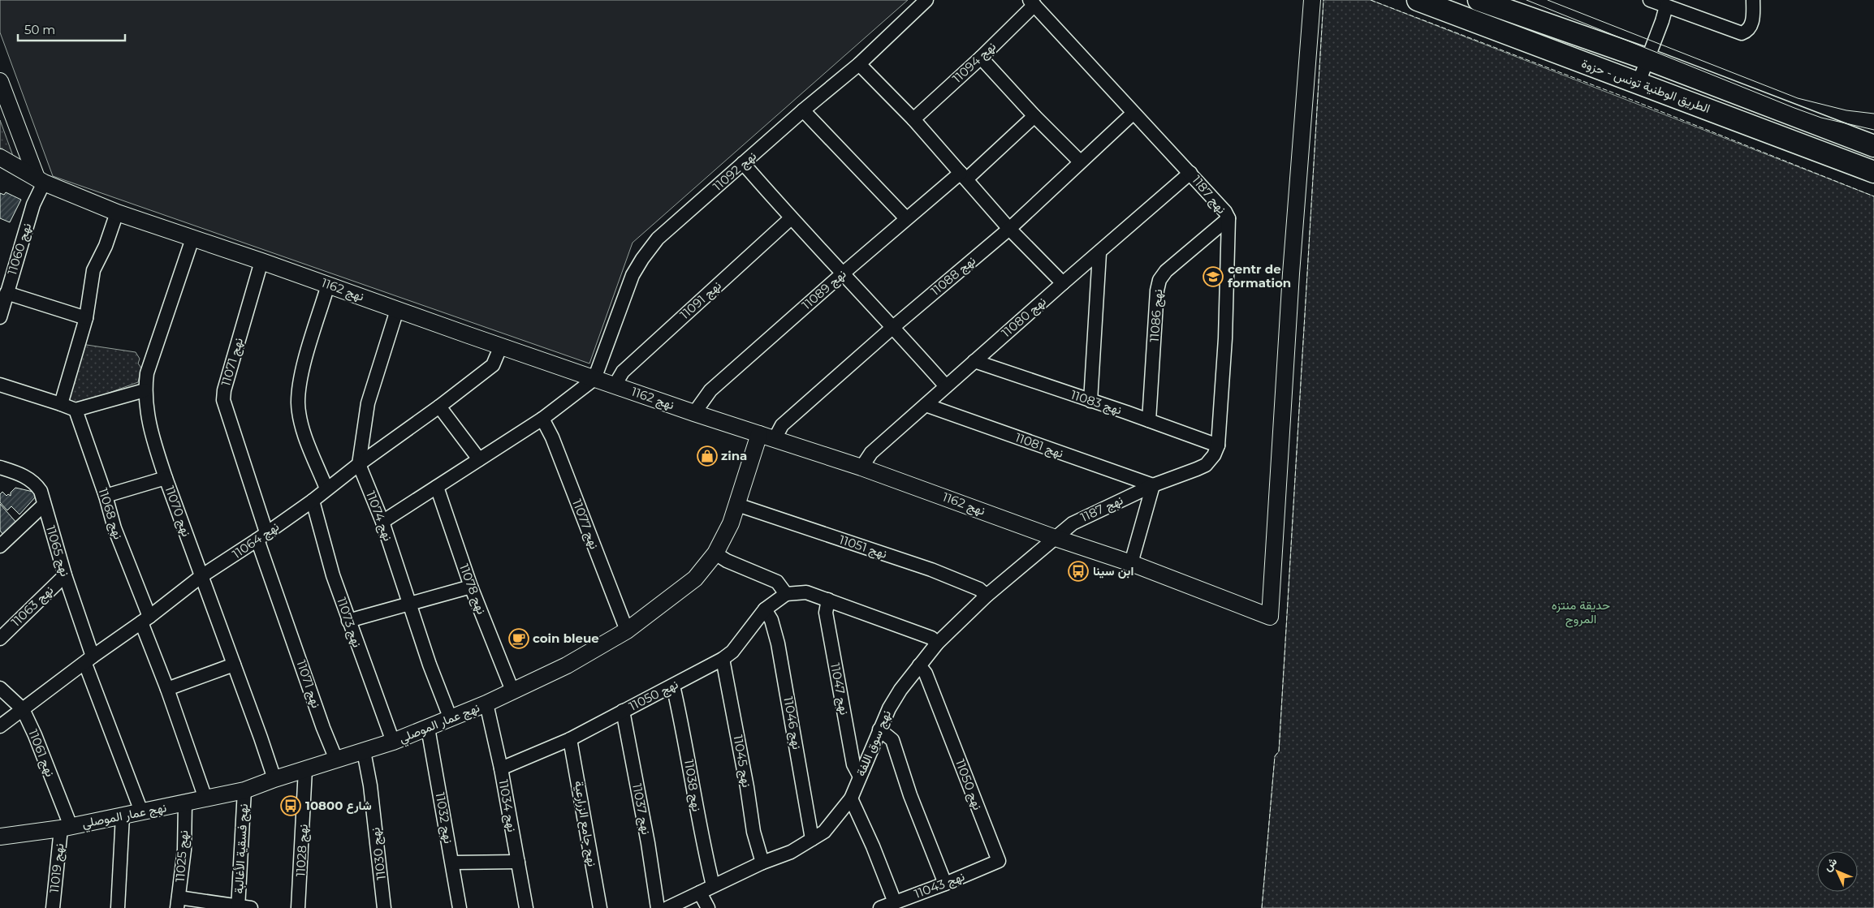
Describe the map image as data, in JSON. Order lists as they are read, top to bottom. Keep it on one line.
{"streets":{"highway":["الطريق الوطنية تونس - حزوة"],"street":["نهج 11094","نهج 11092","نهج 1187","نهج 11060","نهج 11088","نهج 1162","نهج 11089","نهج 11091","نهج 11086","نهج 11080","نهج 11071","نهج 11083","نهج 11081","نهج 11070","نهج 11068","نهج 11074","نهج 11077","نهج 11064","نهج 11051","نهج 11065","نهج 11078","نهج 11063","نهج 11073","نهج 11047","نهج 11050","نهج عمار الموصلي","نهج 11046","نهج سوق اللفة","نهج 11061","نهج 11045","نهج 11038","نهج 11034","نهج 11037","نهج 11032","نهج جامع الزرارعية","نهج فسقية الأغالبة","نهج 11028","نهج 11030","نهج 11025","نهج 11019","نهج 11043"]},"crossings":[["نهج 11094","نهج 1187"],["نهج 11092","نهج 1162"],["نهج 1187","نهج 11088"],["نهج 1187","نهج 1162"],["نهج 1187","نهج 11086"],["نهج 1187","نهج 11080"],["نهج 1187","نهج 11083"],["نهج 1187","نهج 11081"],["نهج 1187","نهج سوق اللفة"],["نهج 11060","نهج 1162"],["نهج 11088","نهج 1162"],["نهج 11088","نهج عمار الموصلي"],["نهج 1162","نهج 11089"],["نهج 1162","نهج 11091"],["نهج 1162","نهج 11080"],["نهج 1162","نهج 11071"],["نهج 1162","نهج 11070"],["نهج 1162","نهج 11064"],["نهج 1162","نهج عمار الموصلي"],["نهج 1162","نهج سوق اللفة"],["نهج 11086","نهج 11083"],["نهج 11080","نهج 11083"],["نهج 11080","نهج 11081"],["نهج 11071","نهج 11064"],["نهج 11071","نهج عمار الموصلي"],["نهج 11070","نهج 11064"],["نهج 11070","نهج عمار الموصلي"],["نهج 11068","نهج 11064"],["نهج 11068","نهج عمار الموصلي"],["نهج 11074","نهج 11064"],["نهج 11074","نهج عمار الموصلي"],["نهج 11077","نهج عمار الموصلي"],["نهج 11064","نهج 11065"],["نهج 11064","نهج 11073"],["نهج 11064","نهج 11061"],["نهج 11051","نهج عمار الموصلي"],["نهج 11051","نهج سوق اللفة"],["نهج 11065","نهج 11063"],["نهج 11065","نهج عمار الموصلي"],["نهج 11078","نهج عمار الموصلي"],["نهج 11073","نهج عمار الموصلي"],["نهج 11047","نهج سوق اللفة"],["نهج 11050","نهج 11046"],["نهج 11050","نهج سوق اللفة"],["نهج 11050","نهج 11045"],["نهج 11050","نهج 11038"],["نهج 11050","نهج 11034"],["نهج 11050","نهج 11037"],["نهج 11050","نهج جامع الزرارعية"],["نهج 11050","نهج 11043"],["نهج عمار الموصلي","نهج 11061"],["نهج عمار الموصلي","نهج 11034"],["نهج عمار الموصلي","نهج 11032"],["نهج عمار الموصلي","نهج فسقية الأغالبة"],["نهج عمار الموصلي","نهج 11028"],["نهج عمار الموصلي","نهج 11030"],["نهج عمار الموصلي","نهج 11025"],["نهج عمار الموصلي","نهج 11019"],["نهج 11046","نهج سوق اللفة"],["نهج سوق اللفة","نهج 11045"],["نهج سوق اللفة","نهج 11038"],["نهج 11061","نهج 11019"]],"parks":["حديقة منتزه المروج"],"places":{"school or university":["centr de formation"],"shop":["zina"],"bus stop":["ابن سينا","10800 شارع"],"cafe":["coin bleue"]},"scale_bar":"50 m","north":"top left"}
